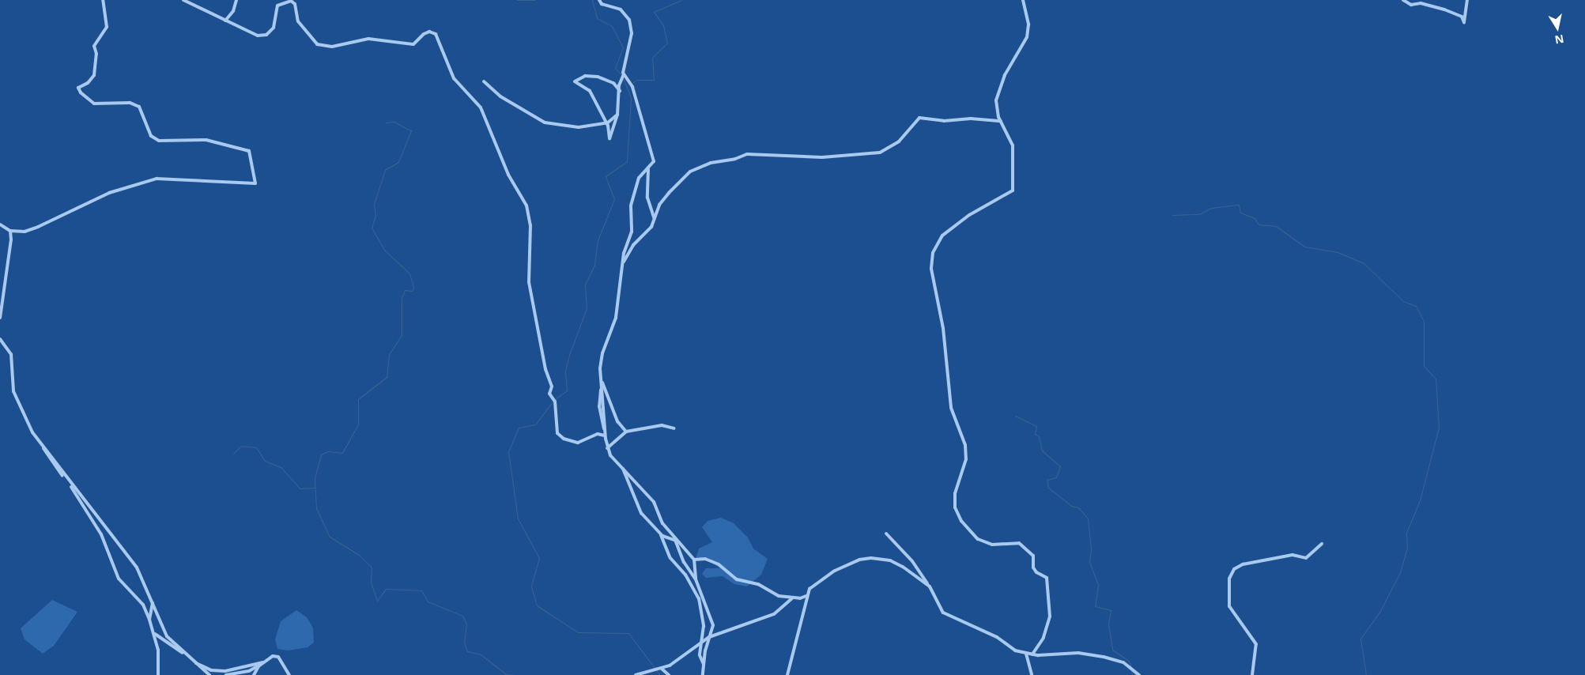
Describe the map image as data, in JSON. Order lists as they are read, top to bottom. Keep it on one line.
{"north":"bottom"}
